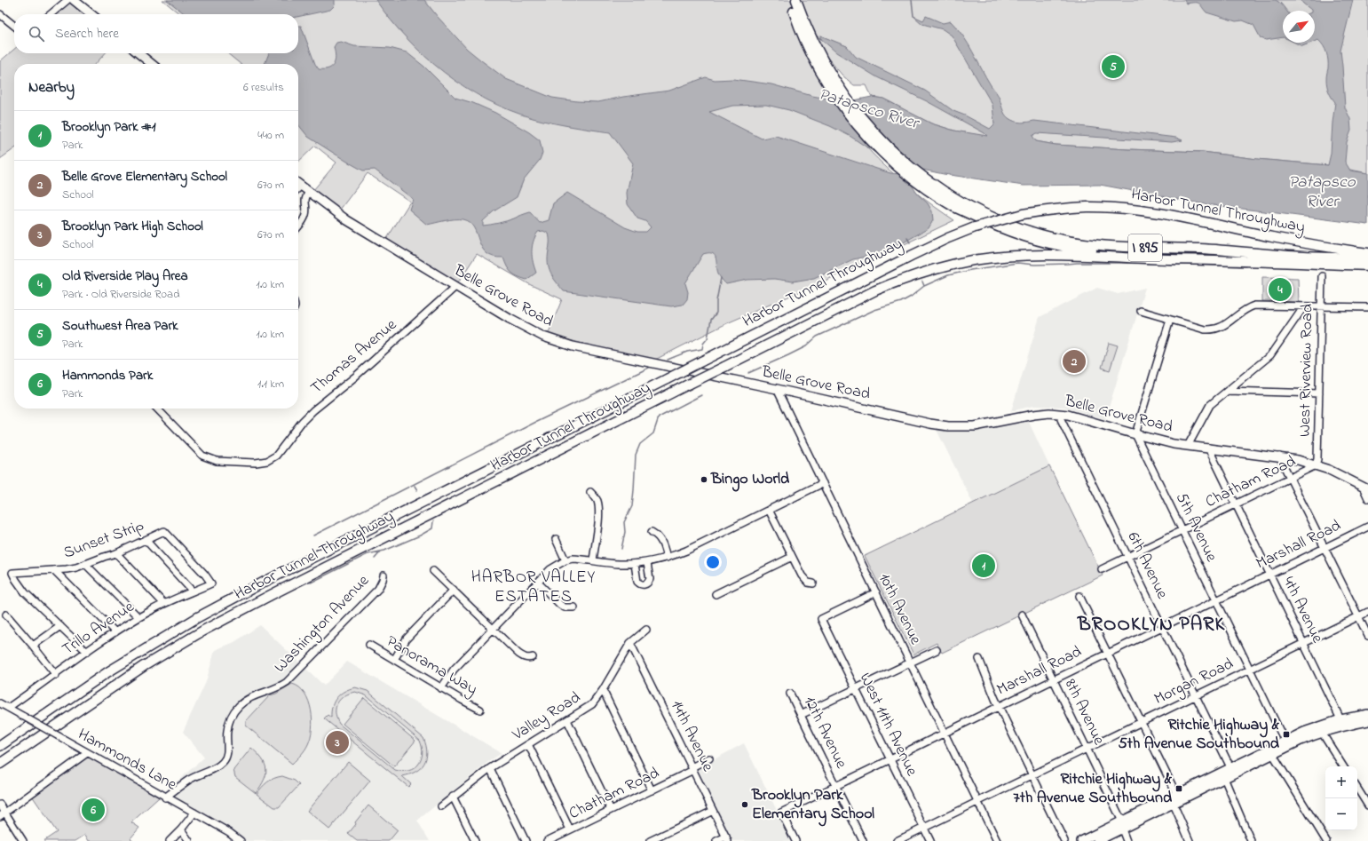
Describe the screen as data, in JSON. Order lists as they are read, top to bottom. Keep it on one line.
{"streets":{"highway":["Harbor Tunnel Throughway","I 895"],"main road":["Belle Grove Road"],"street":["Thomas Avenue","West Riverview Road","Chatham Road","5th Avenue","Sunset Strip","Marshall Road","6th Avenue","10th Avenue","4th Avenue","Washington Avenue","Trillo Avenue","Panorama Way","Morgan Road","8th Avenue","Valley Road","West 11th Avenue","12th Avenue","14th Avenue","Hammonds Lane"]},"crossings":[["Harbor Tunnel Throughway","I 895"],["Belle Grove Road","Thomas Avenue"],["Belle Grove Road","West Riverview Road"],["Belle Grove Road","Chatham Road"],["Belle Grove Road","5th Avenue"],["Belle Grove Road","6th Avenue"],["Belle Grove Road","10th Avenue"],["Belle Grove Road","4th Avenue"],["West Riverview Road","Chatham Road"],["Chatham Road","5th Avenue"],["Chatham Road","6th Avenue"],["Chatham Road","4th Avenue"],["Chatham Road","14th Avenue"],["5th Avenue","Marshall Road"],["5th Avenue","Morgan Road"],["Sunset Strip","Trillo Avenue"],["Marshall Road","6th Avenue"],["Marshall Road","10th Avenue"],["Marshall Road","4th Avenue"],["Marshall Road","8th Avenue"],["Marshall Road","West 11th Avenue"],["Marshall Road","12th Avenue"],["6th Avenue","Morgan Road"],["10th Avenue","Morgan Road"],["10th Avenue","West 11th Avenue"],["4th Avenue","Morgan Road"],["Washington Avenue","Hammonds Lane"],["Trillo Avenue","Hammonds Lane"],["Morgan Road","8th Avenue"],["Morgan Road","West 11th Avenue"],["Valley Road","14th Avenue"]],"districts":["HARBOR VALLEY ESTATES","BROOKLYN PARK"],"water":["Patapsco River"],"places":{"other":["Bingo World","Brooklyn Park Elementary School"],"transit":["Ritchie Highway & 5th Avenue Southbound","Ritchie Highway & 7th Avenue Southbound"]},"north":"top right","page":{"search":"Search here","pins":["5","4","2","1","3","6"],"heading":["Nearby","6 results"],"list":[{"mark":"1","name":"Brooklyn Park #1","note":"Park","value":"440 m"},{"mark":"2","name":"Belle Grove Elementary School","note":"School","value":"670 m"},{"mark":"3","name":"Brooklyn Park High School","note":"School","value":"670 m"},{"mark":"4","name":"Old Riverside Play Area","note":"Park · Old Riverside Road","value":"1.0 km"},{"mark":"5","name":"Southwest Area Park","note":"Park","value":"1.0 km"},{"mark":"6","name":"Hammonds Park","note":"Park","value":"1.1 km"}],"map_buttons":["+","−"]}}
